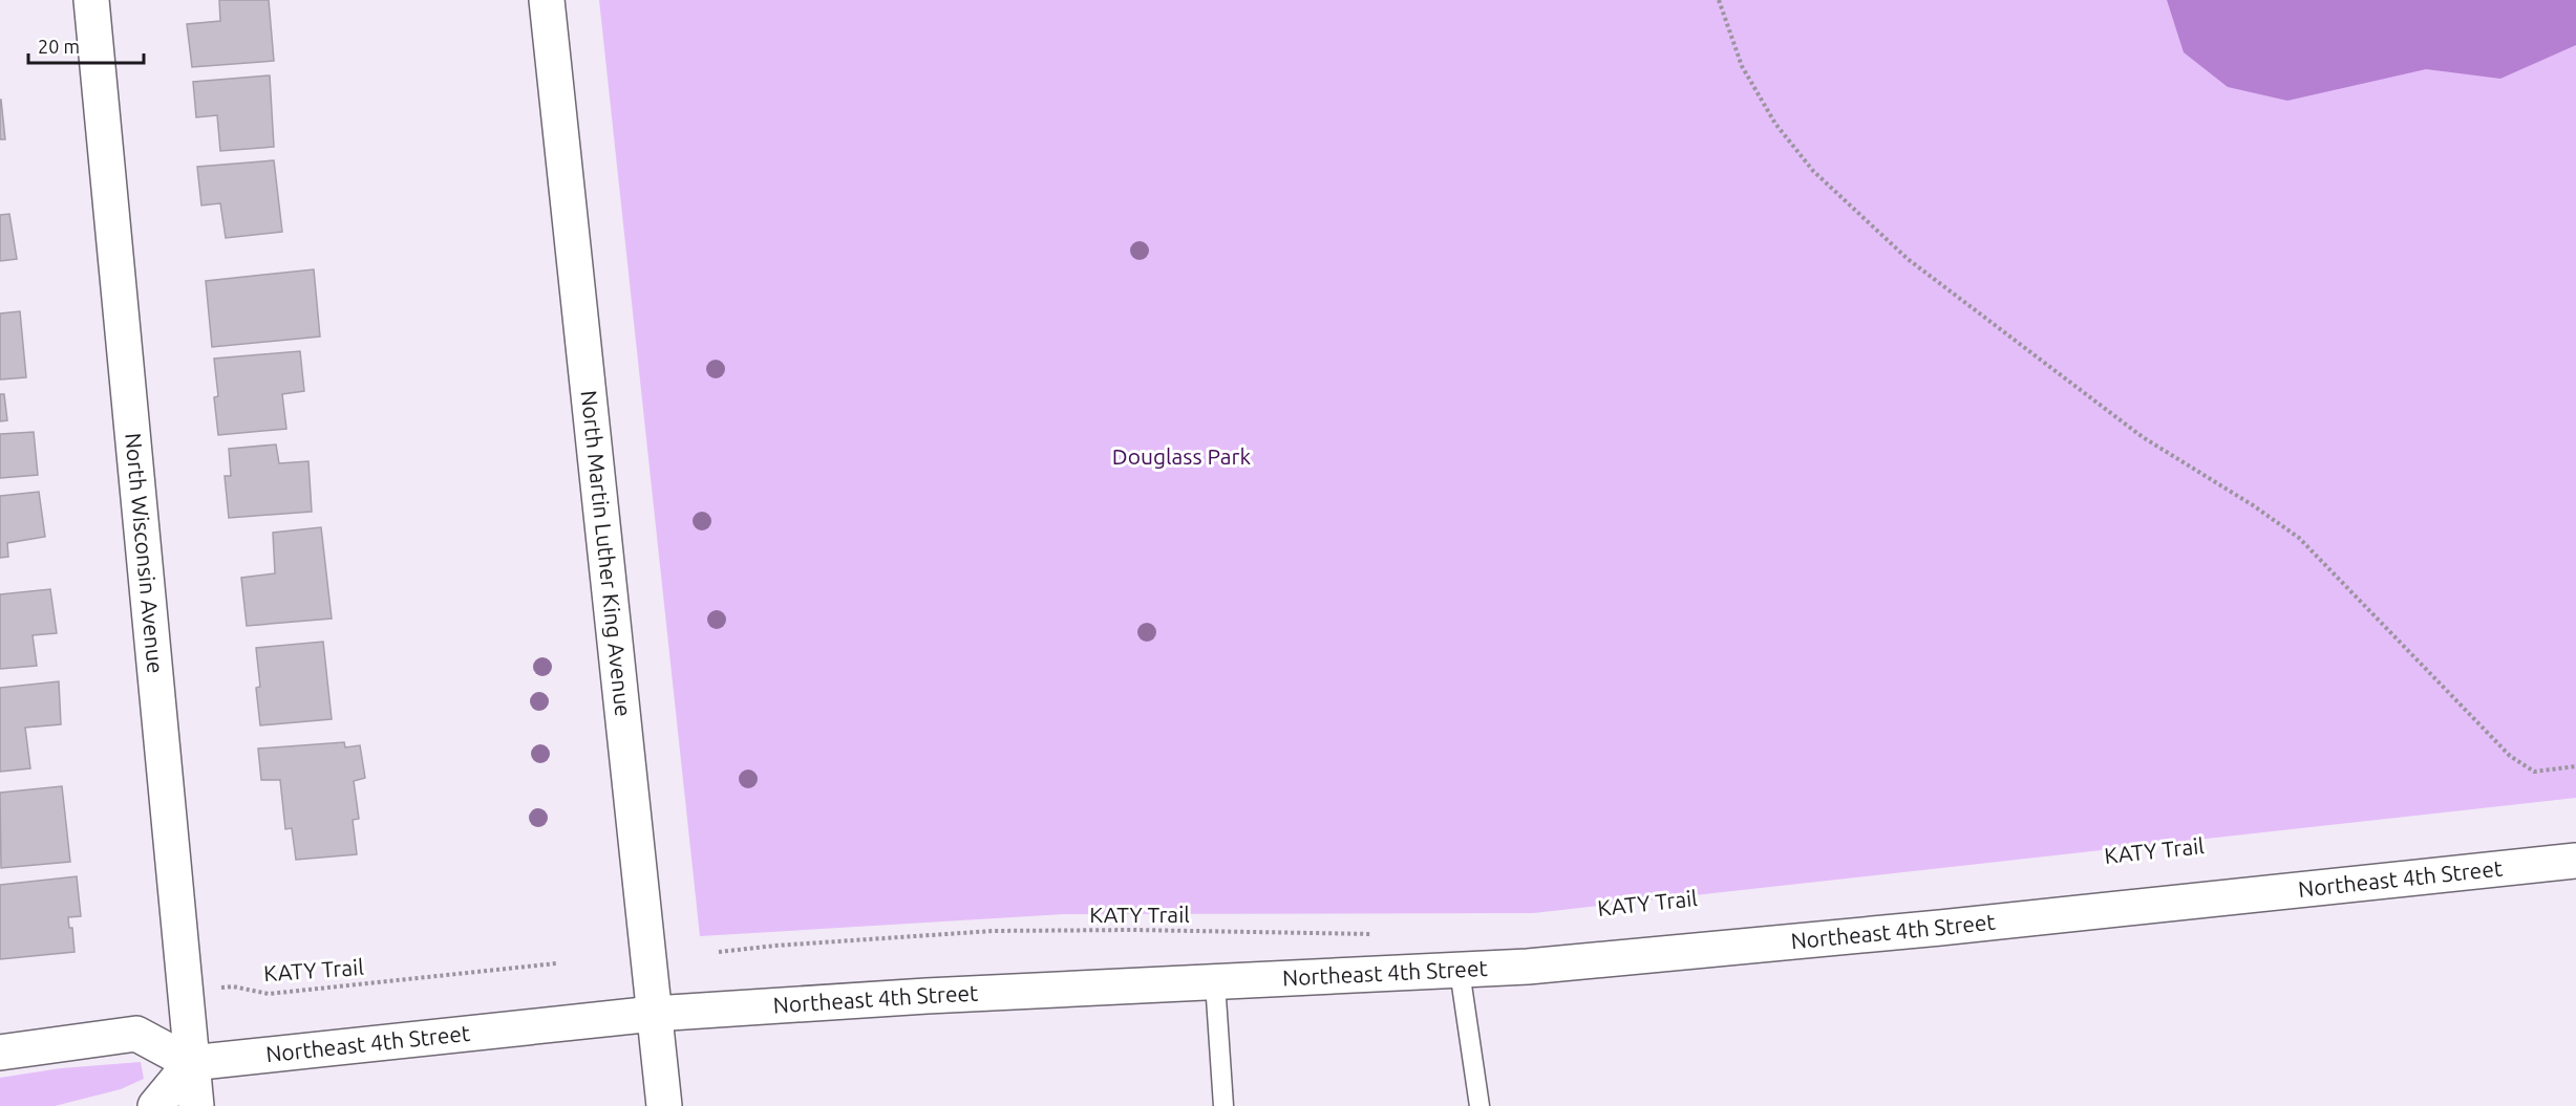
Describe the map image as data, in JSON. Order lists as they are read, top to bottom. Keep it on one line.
{"streets":{"street":["North Wisconsin Avenue","North Martin Luther King Avenue","Northeast 4th Street"],"path":["KATY Trail"]},"crossings":[["North Wisconsin Avenue","KATY Trail"],["North Wisconsin Avenue","Northeast 4th Street"],["North Martin Luther King Avenue","Northeast 4th Street"]],"parks":["Douglass Park"],"scale_bar":"20 m"}
